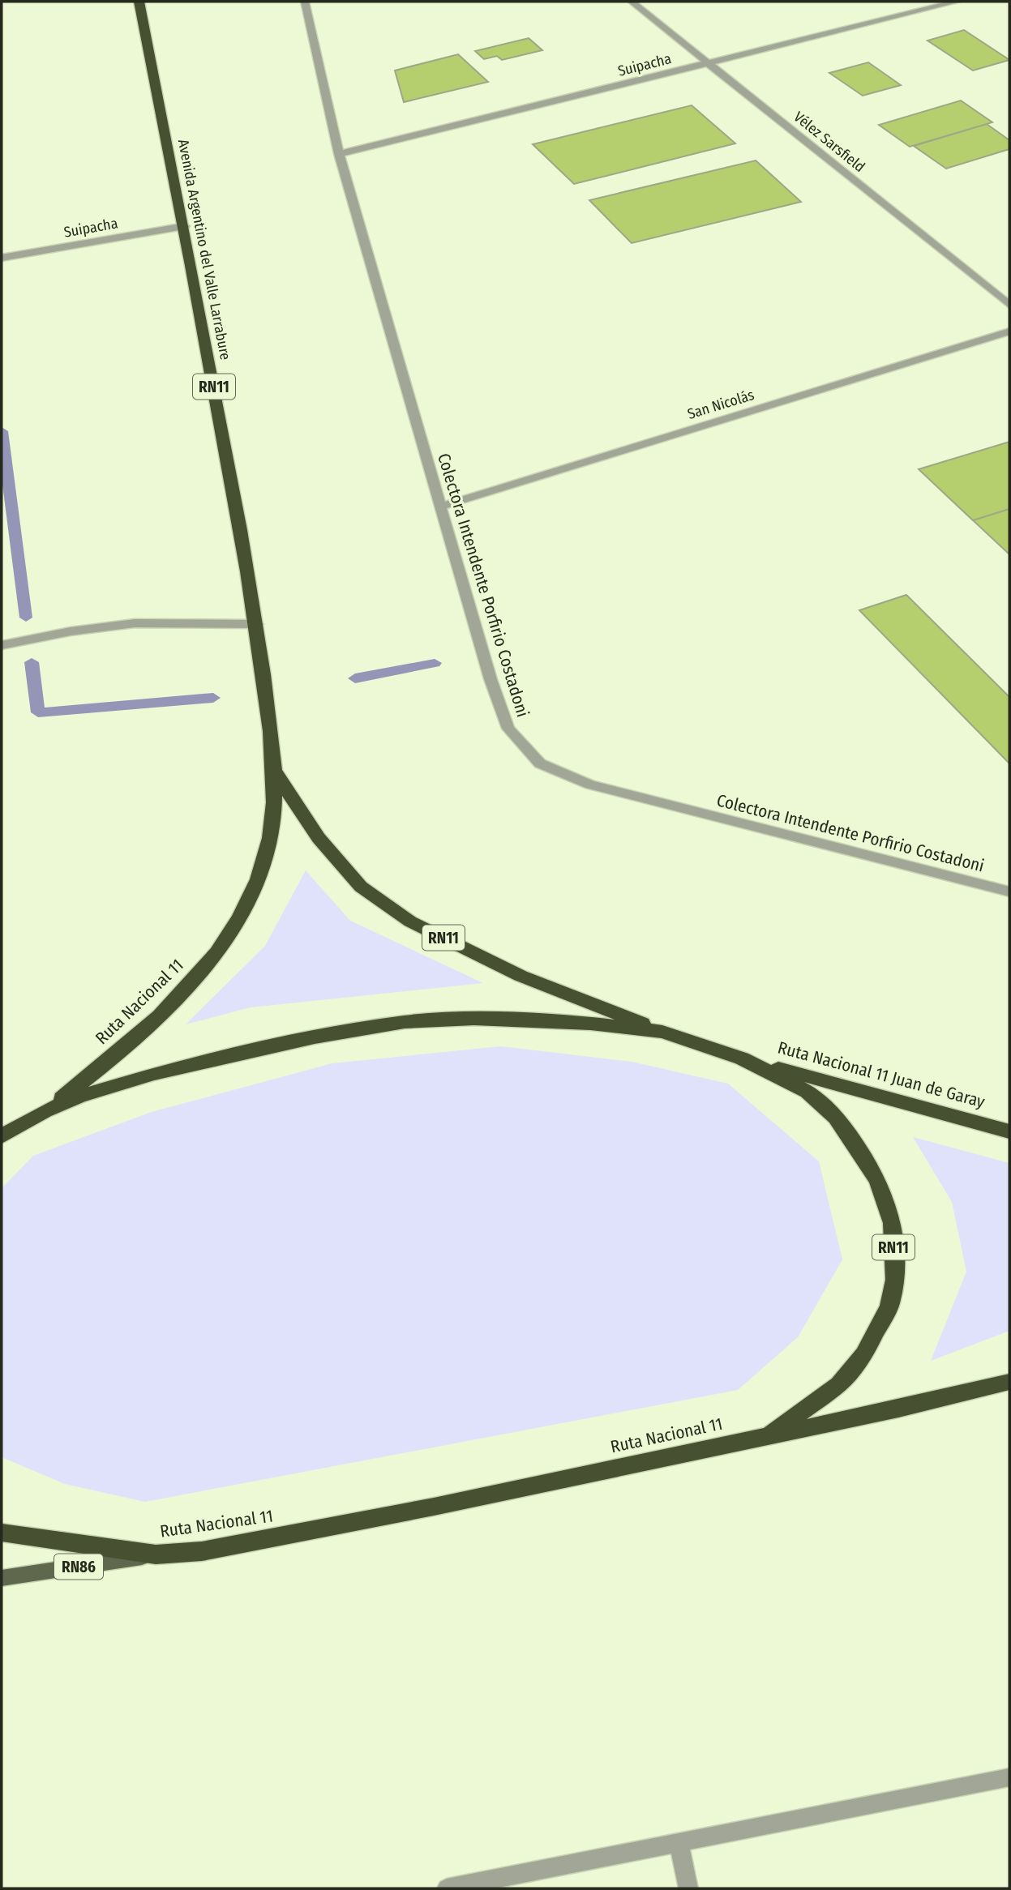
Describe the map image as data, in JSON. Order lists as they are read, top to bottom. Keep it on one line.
{"streets":{"highway":["Avenida Argentino del Valle Larrabure","RN11","Ruta Nacional 11","Ruta Nacional 11 Juan de Garay"],"main road":["RN86"],"street":["Suipacha","Vélez Sarsfield","San Nicolás","Colectora Intendente Porfirio Costadoni"]},"crossings":[["Suipacha","Vélez Sarsfield"],["Suipacha","Avenida Argentino del Valle Larrabure"],["Suipacha","Colectora Intendente Porfirio Costadoni"],["Avenida Argentino del Valle Larrabure","Ruta Nacional 11"],["RN11","Ruta Nacional 11"],["San Nicolás","Colectora Intendente Porfirio Costadoni"],["Ruta Nacional 11","Ruta Nacional 11 Juan de Garay"],["Ruta Nacional 11","RN86"]]}
